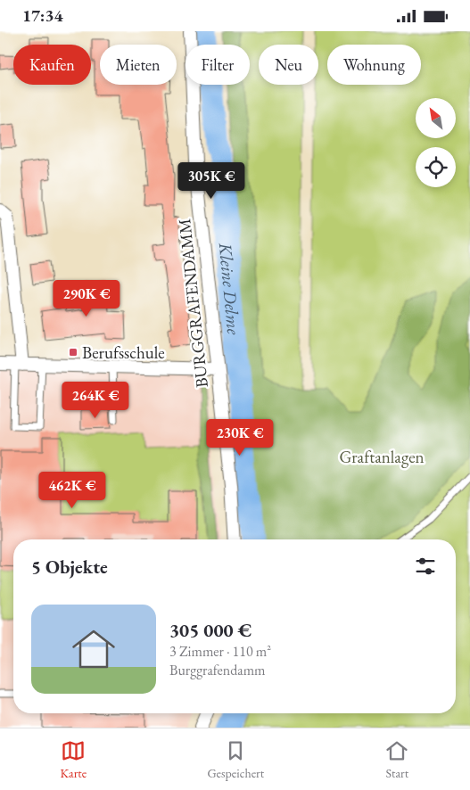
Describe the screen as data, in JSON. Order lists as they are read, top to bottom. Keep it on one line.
{"streets":{"street":["BURGGRAFENDAMM"]},"water":["Kleine Delme"],"parks":["Graftanlagen"],"places":{"transit":["Berufsschule"]},"north":"top left","page":{"status":"17:34","chip":["Kaufen","Mieten","Filter","Neu","Wohnung"],"price":["305K €","290K €","264K €","230K €","462K €"],"heading":"5 Objekte","list":[{"name":"305 000 €","note":"3 Zimmer · 110 m² · Burggrafendamm"}],"tabs":["Karte","Gespeichert","Start"]}}
